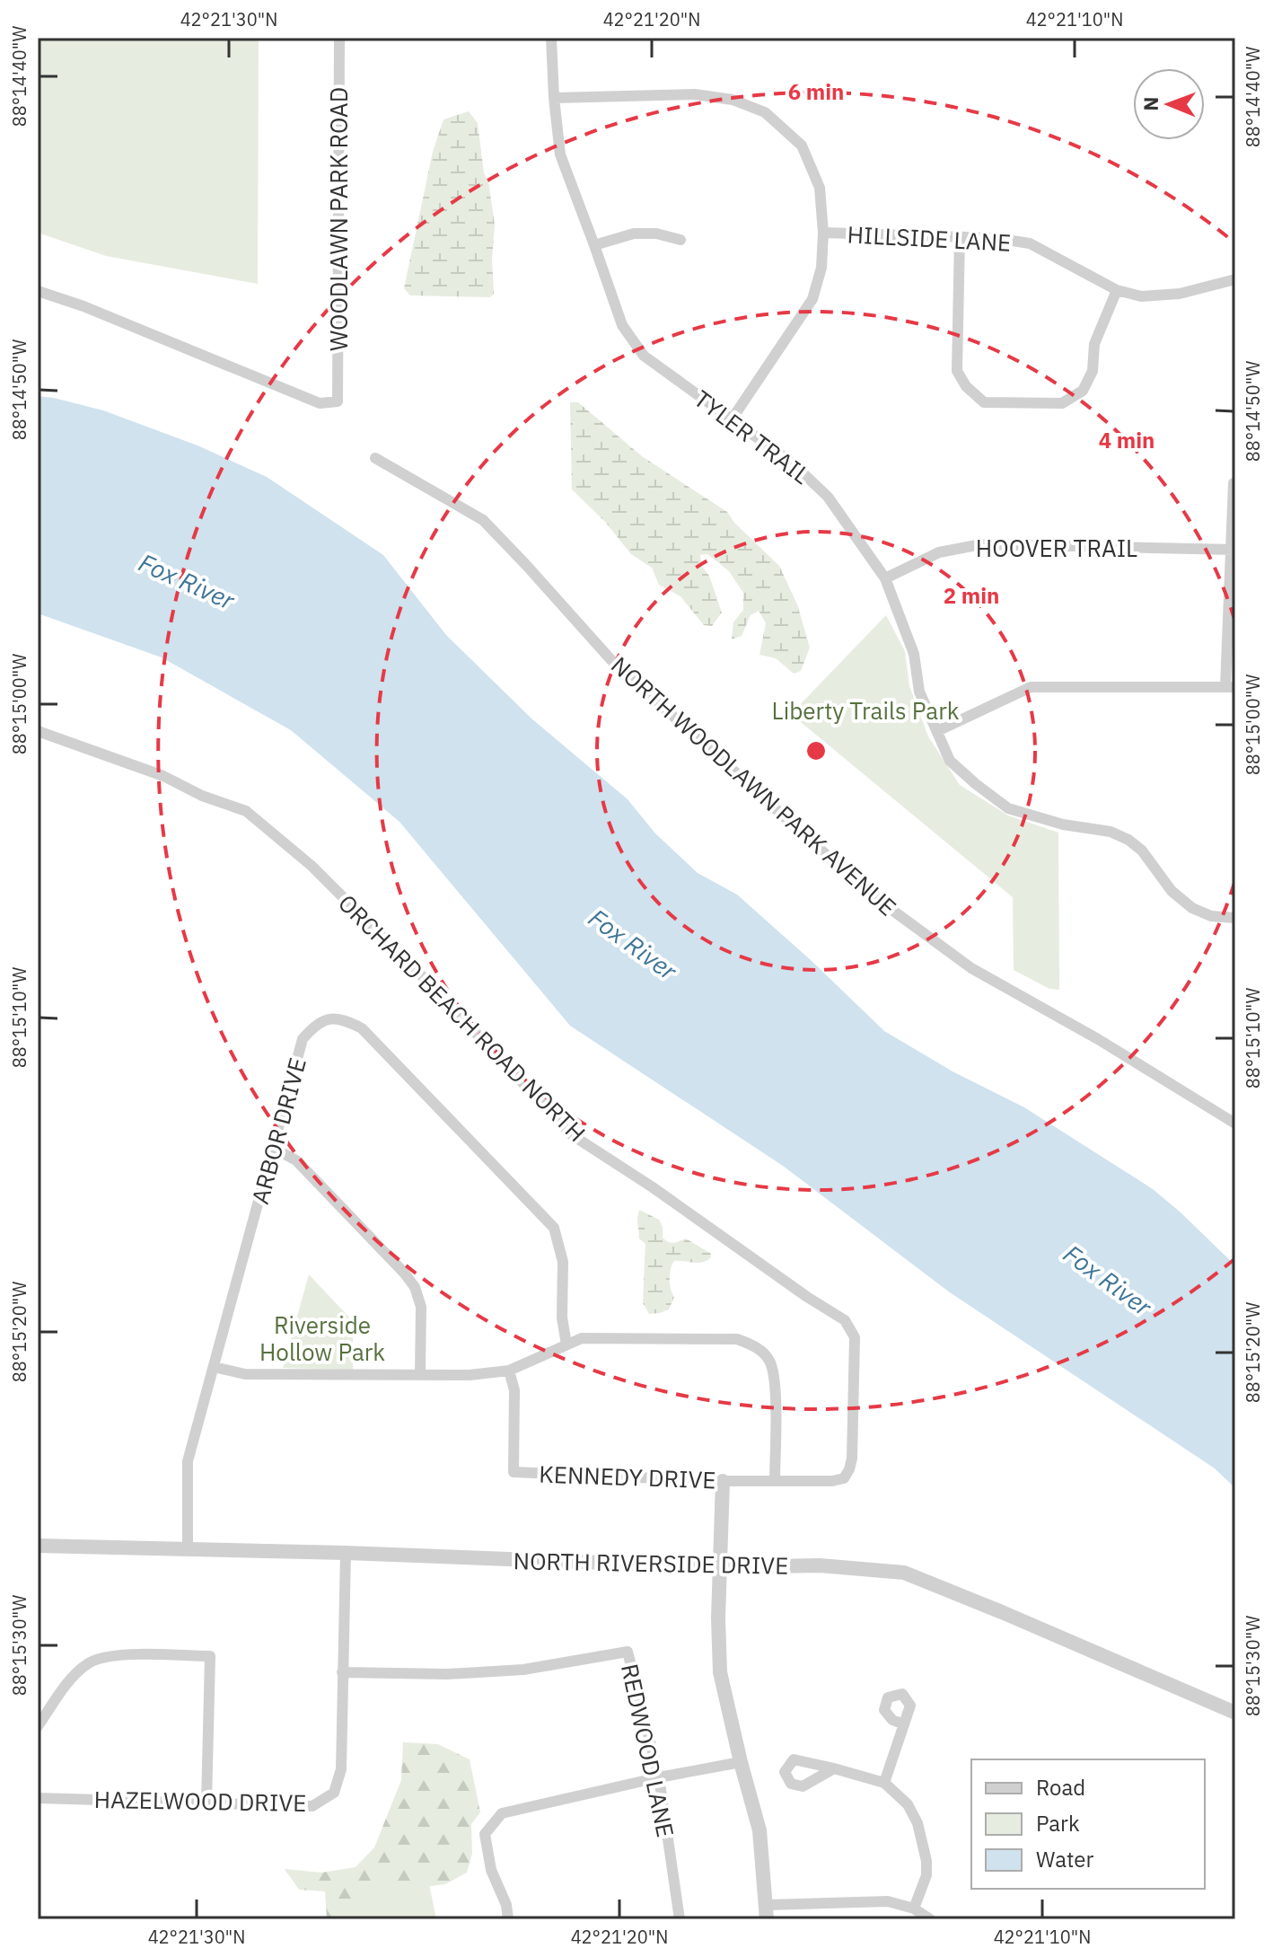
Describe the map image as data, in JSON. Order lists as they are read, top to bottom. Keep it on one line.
{"streets":{"street":["WOODLAWN PARK ROAD","HILLSIDE LANE","TYLER TRAIL","HOOVER TRAIL","NORTH WOODLAWN PARK AVENUE","ORCHARD BEACH ROAD NORTH","ARBOR DRIVE","KENNEDY DRIVE","NORTH RIVERSIDE DRIVE","REDWOOD LANE","HAZELWOOD DRIVE"]},"crossings":[["TYLER TRAIL","HOOVER TRAIL"],["ORCHARD BEACH ROAD NORTH","KENNEDY DRIVE"],["ARBOR DRIVE","NORTH RIVERSIDE DRIVE"],["NORTH RIVERSIDE DRIVE","HAZELWOOD DRIVE"],["REDWOOD LANE","HAZELWOOD DRIVE"]],"water":["Fox River"],"parks":["Liberty Trails Park","Riverside Hollow Park"],"legend":["Road","Park","Water"],"north":"left","coordinates":["42°21'30\"N","42°21'20\"N","42°21'10\"N","88°14'40\"W","88°14'50\"W","88°15'00\"W","88°15'10\"W","88°15'20\"W","88°15'30\"W"],"rings":["6 min","4 min","2 min"]}
